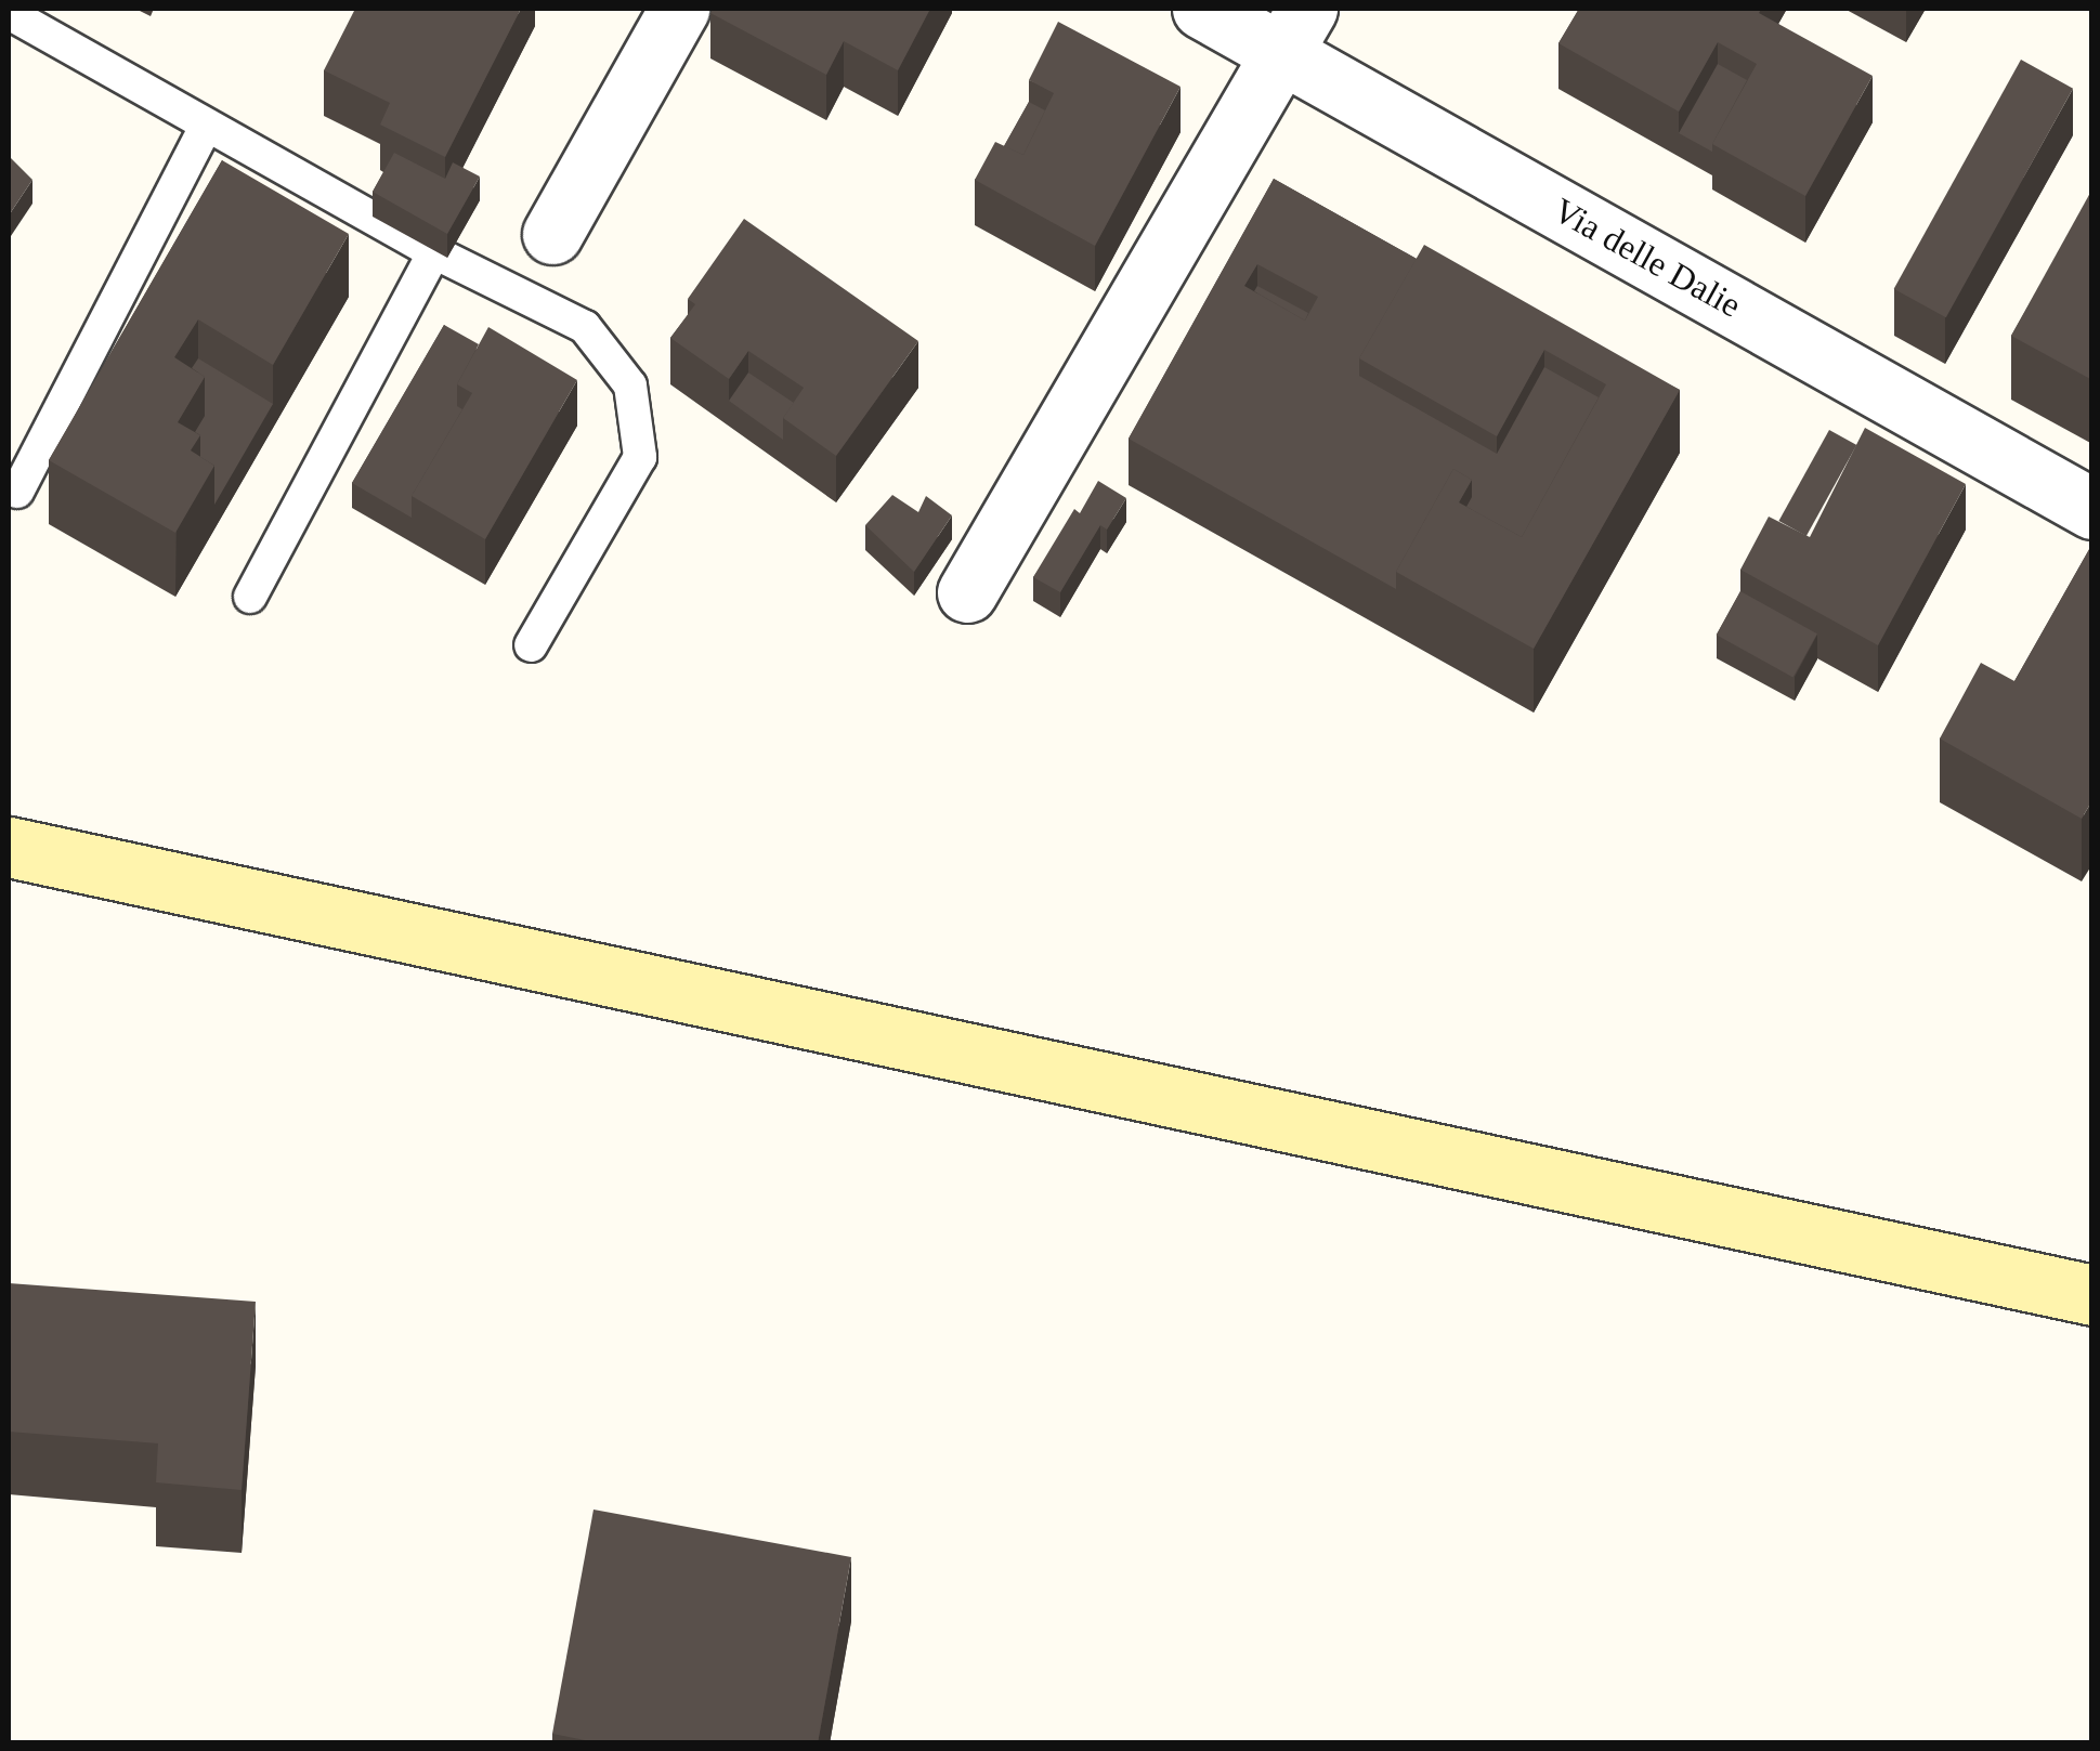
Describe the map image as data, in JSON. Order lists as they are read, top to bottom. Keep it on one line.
{"streets":{"street":["Via delle Dalie"]}}
